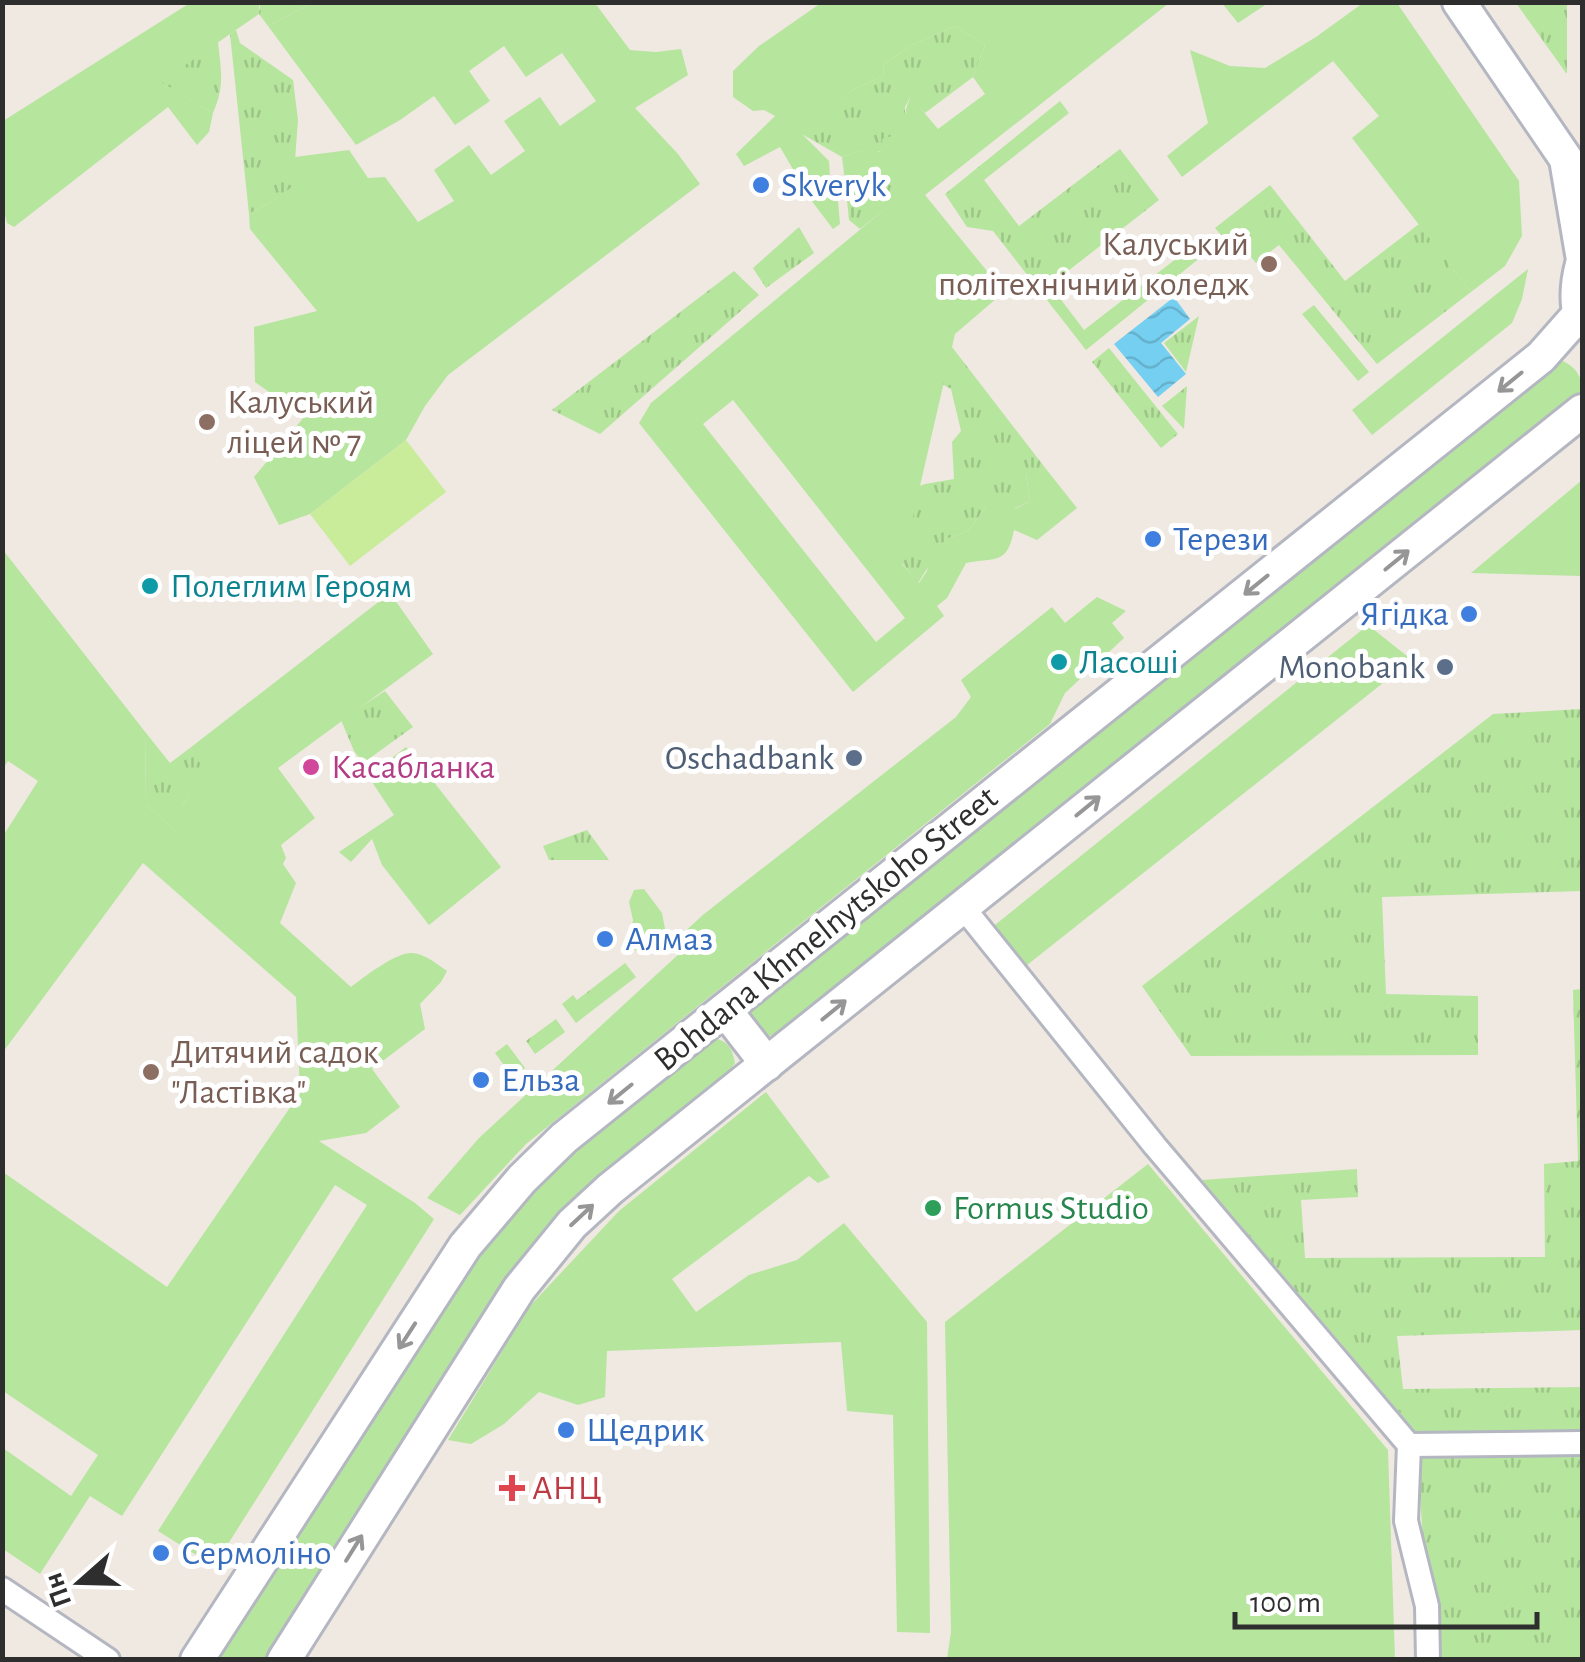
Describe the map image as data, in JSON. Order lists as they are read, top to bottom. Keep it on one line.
{"streets":{"street":["Bohdana Khmelnytskoho Street"]},"places":{"other":["Skveryk","Калуський політехнічний коледж","Калуський ліцей № 7","Терези","Полеглим Героям","Ягідка","Ласоші","Monobank","Oschadbank","Касабланка","Алмаз","Дитячий садок \"Ластівка\"","Ельза","Formus Studio","Щедрик","Сермоліно"],"health":["АНЦ"]},"scale_bar":"100 m","north":"left"}
